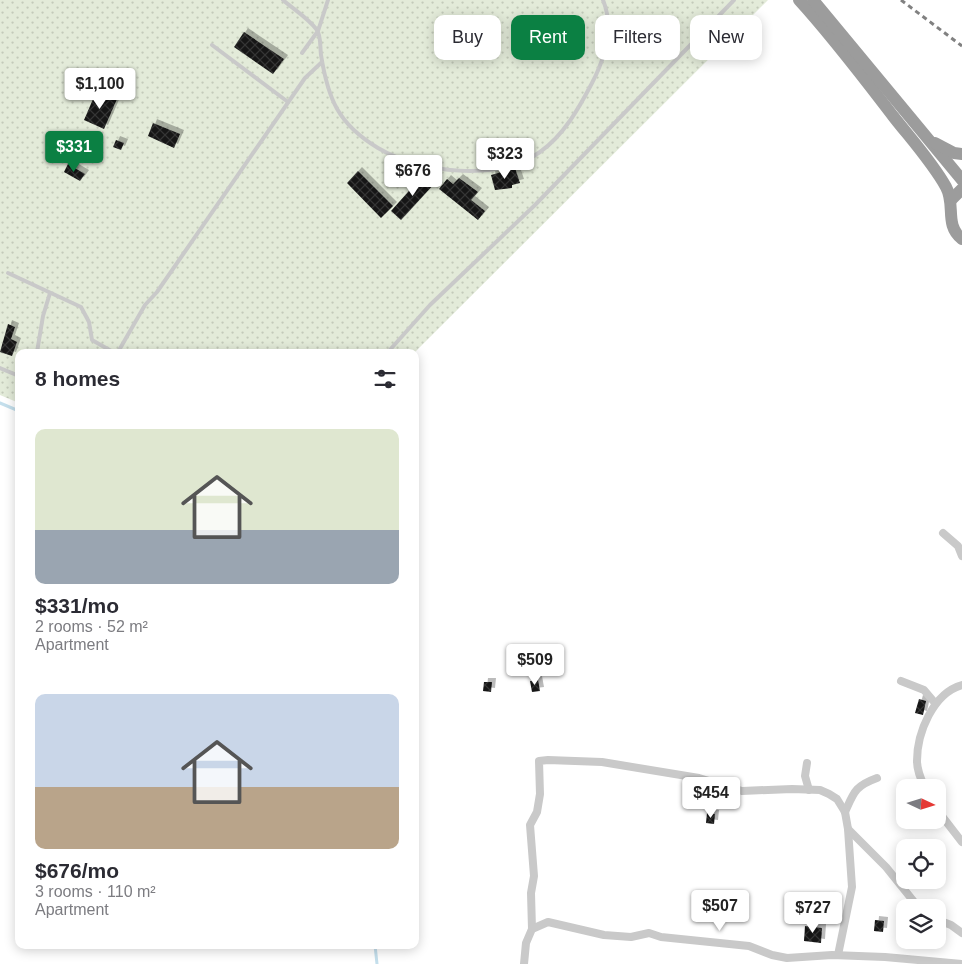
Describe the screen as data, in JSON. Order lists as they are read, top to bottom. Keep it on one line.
{"north":"right","page":{"chip":["Buy","Rent","Filters","New"],"price":["$1,100","$331","$323","$676","$509","$454","$507","$727"],"heading":"8 homes","list":[{"name":"$331/mo","note":"2 rooms · 52 m² · Apartment"},{"name":"$676/mo","note":"3 rooms · 110 m² · Apartment"}]}}
